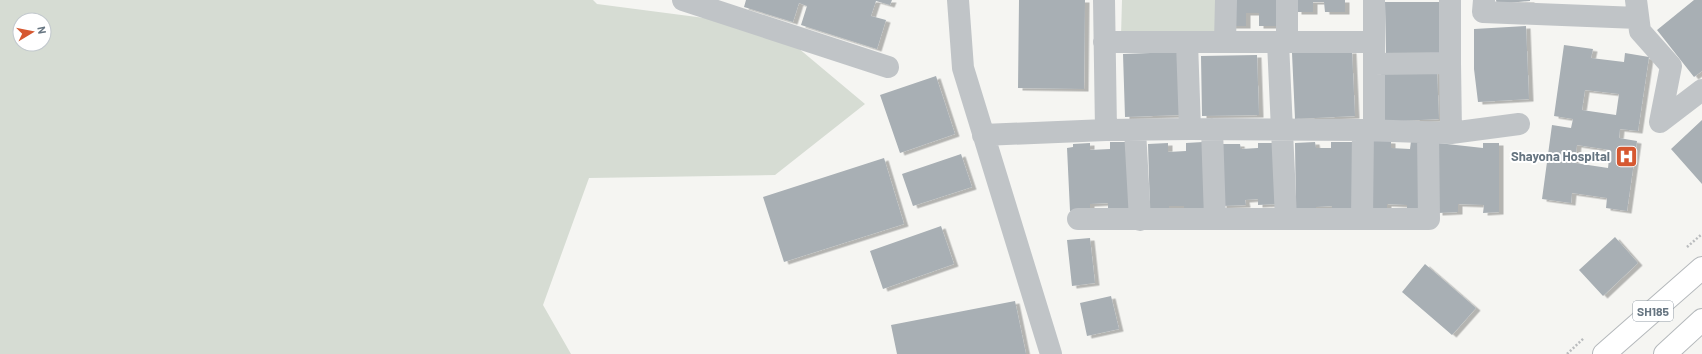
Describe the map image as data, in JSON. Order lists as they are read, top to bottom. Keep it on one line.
{"streets":{"main road":["SH185"]},"places":{"hospital":["Shayona Hospital"]},"north":"right"}
